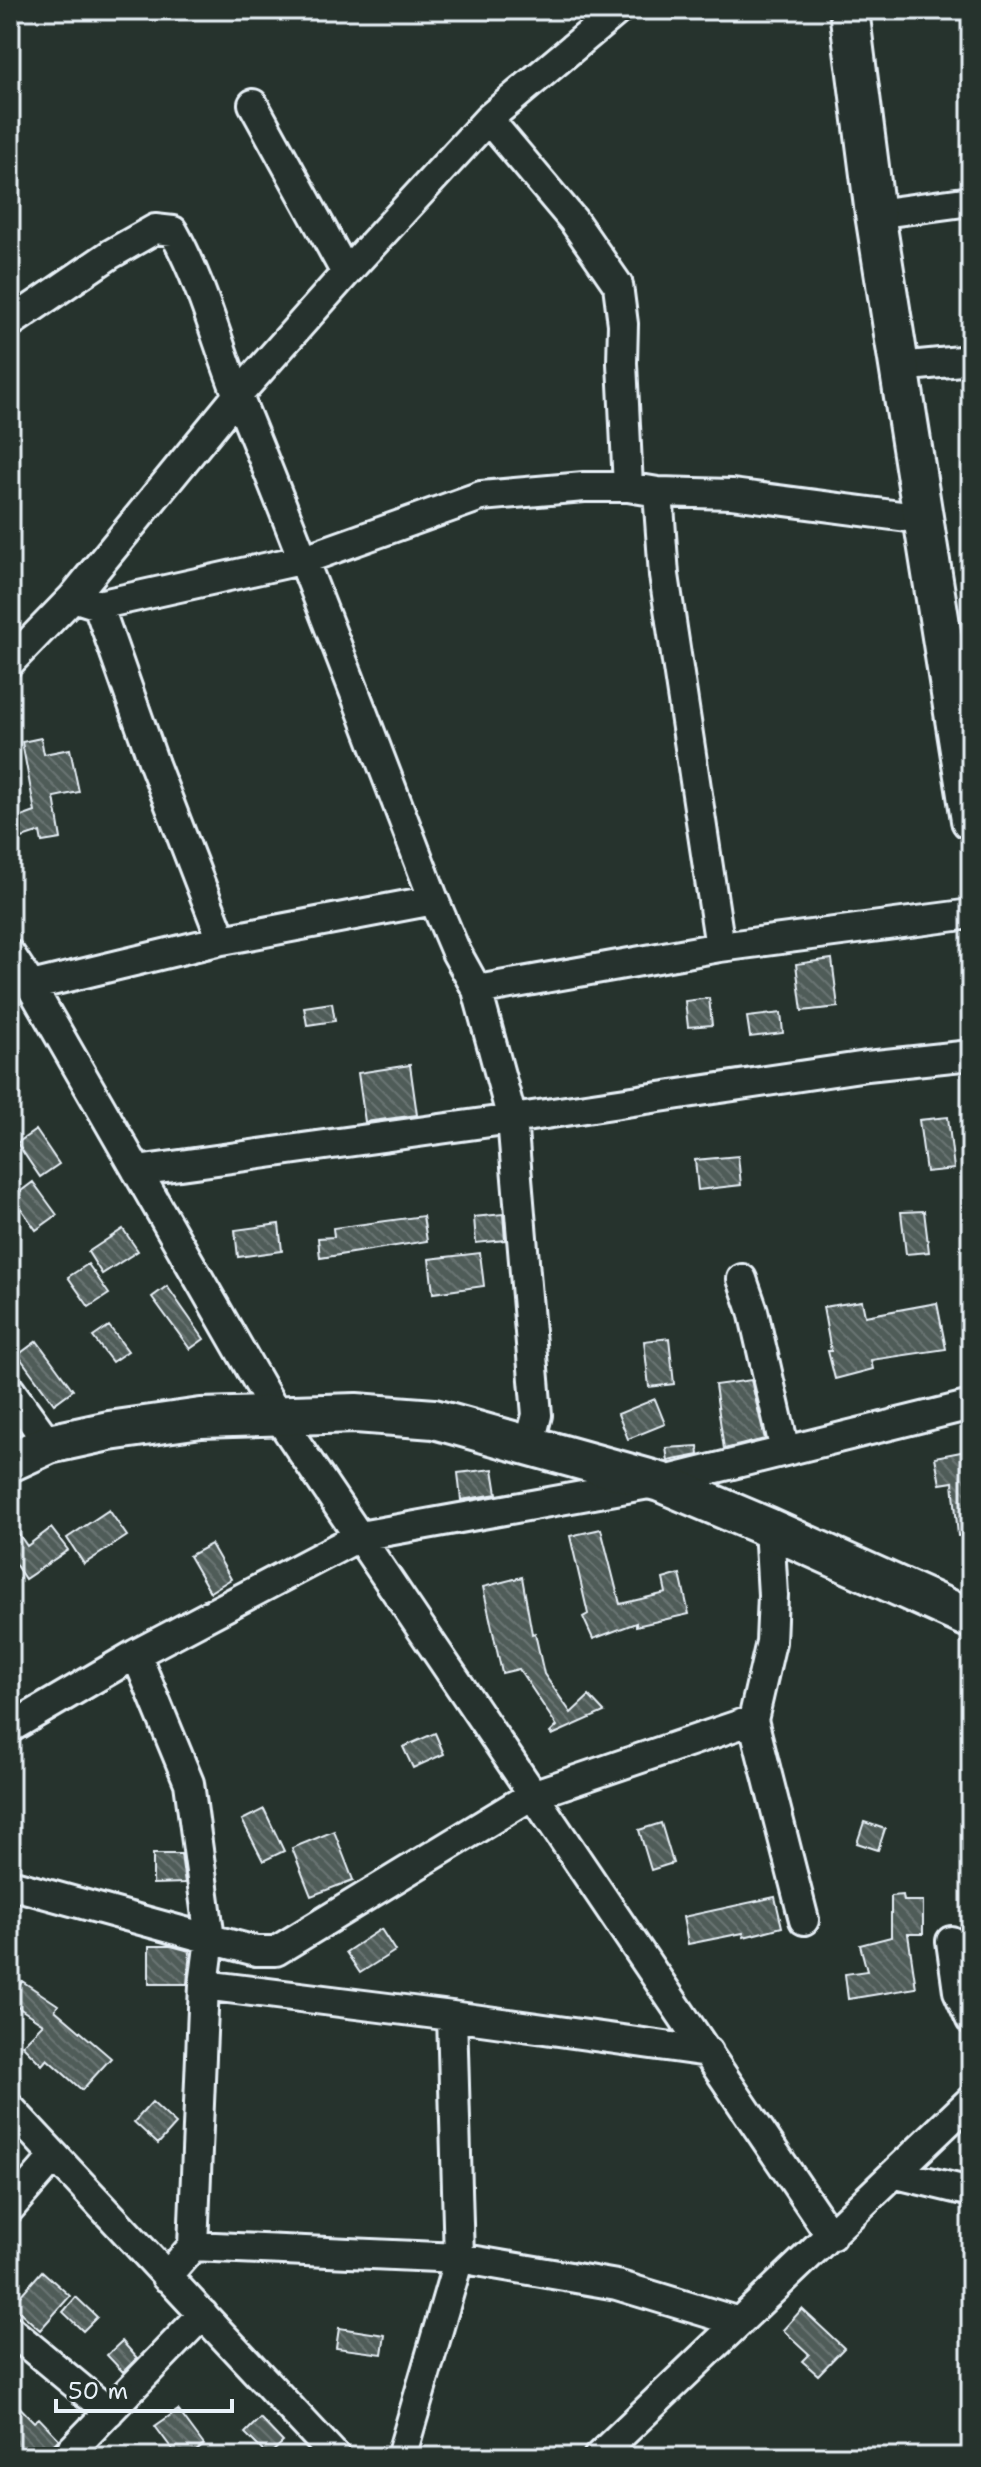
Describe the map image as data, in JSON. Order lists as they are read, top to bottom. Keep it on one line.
{"scale_bar":"50 m"}
